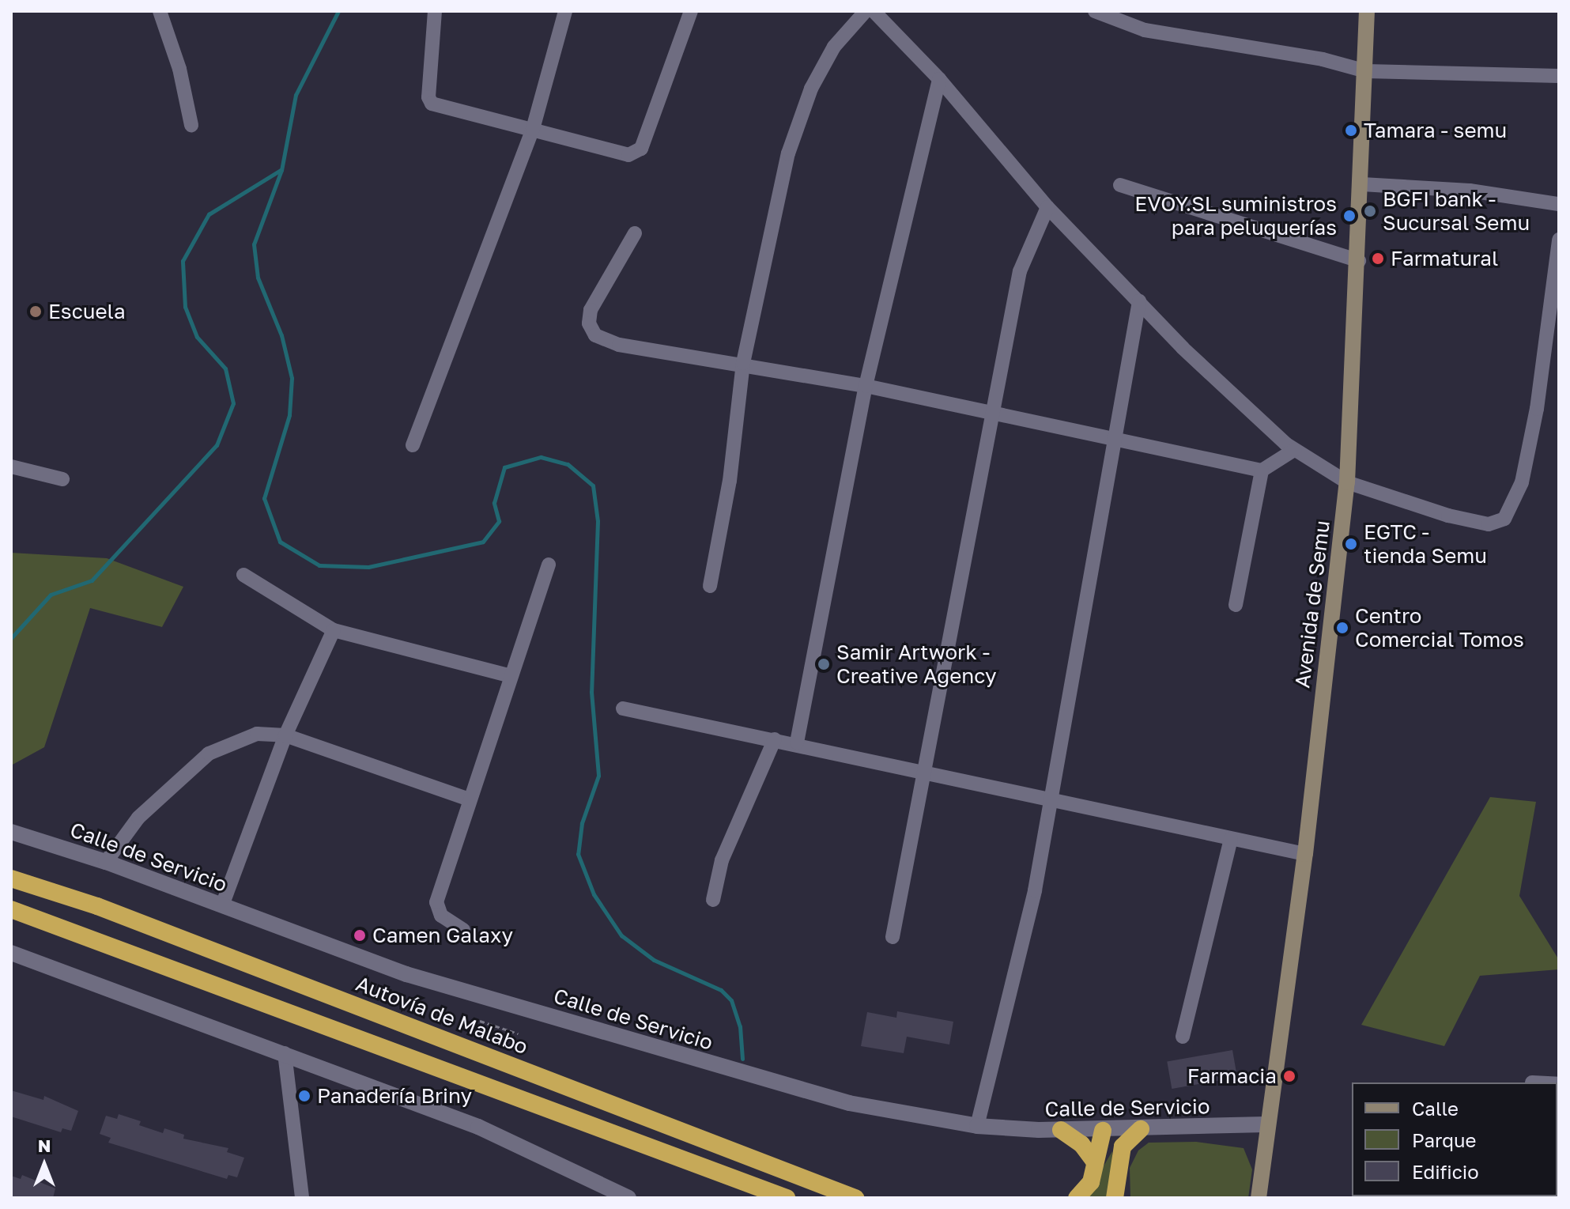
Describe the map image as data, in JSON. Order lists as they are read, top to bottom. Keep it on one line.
{"streets":{"highway":["Autovía de Malabo"],"main road":["Avenida de Semu"],"street":["Calle de Servicio"]},"crossings":[["Avenida de Semu","Calle de Servicio"]],"places":["Tamara - semu","BGFI bank - Sucursal Semu","EVOY.SL suministros para peluquerías","Farmatural","Escuela","EGTC - tienda Semu","Centro Comercial Tomos","Samir Artwork - Creative Agency","Camen Galaxy","Farmacia","Panadería Briny"],"legend":["Calle","Parque","Edificio"],"north":"top"}
